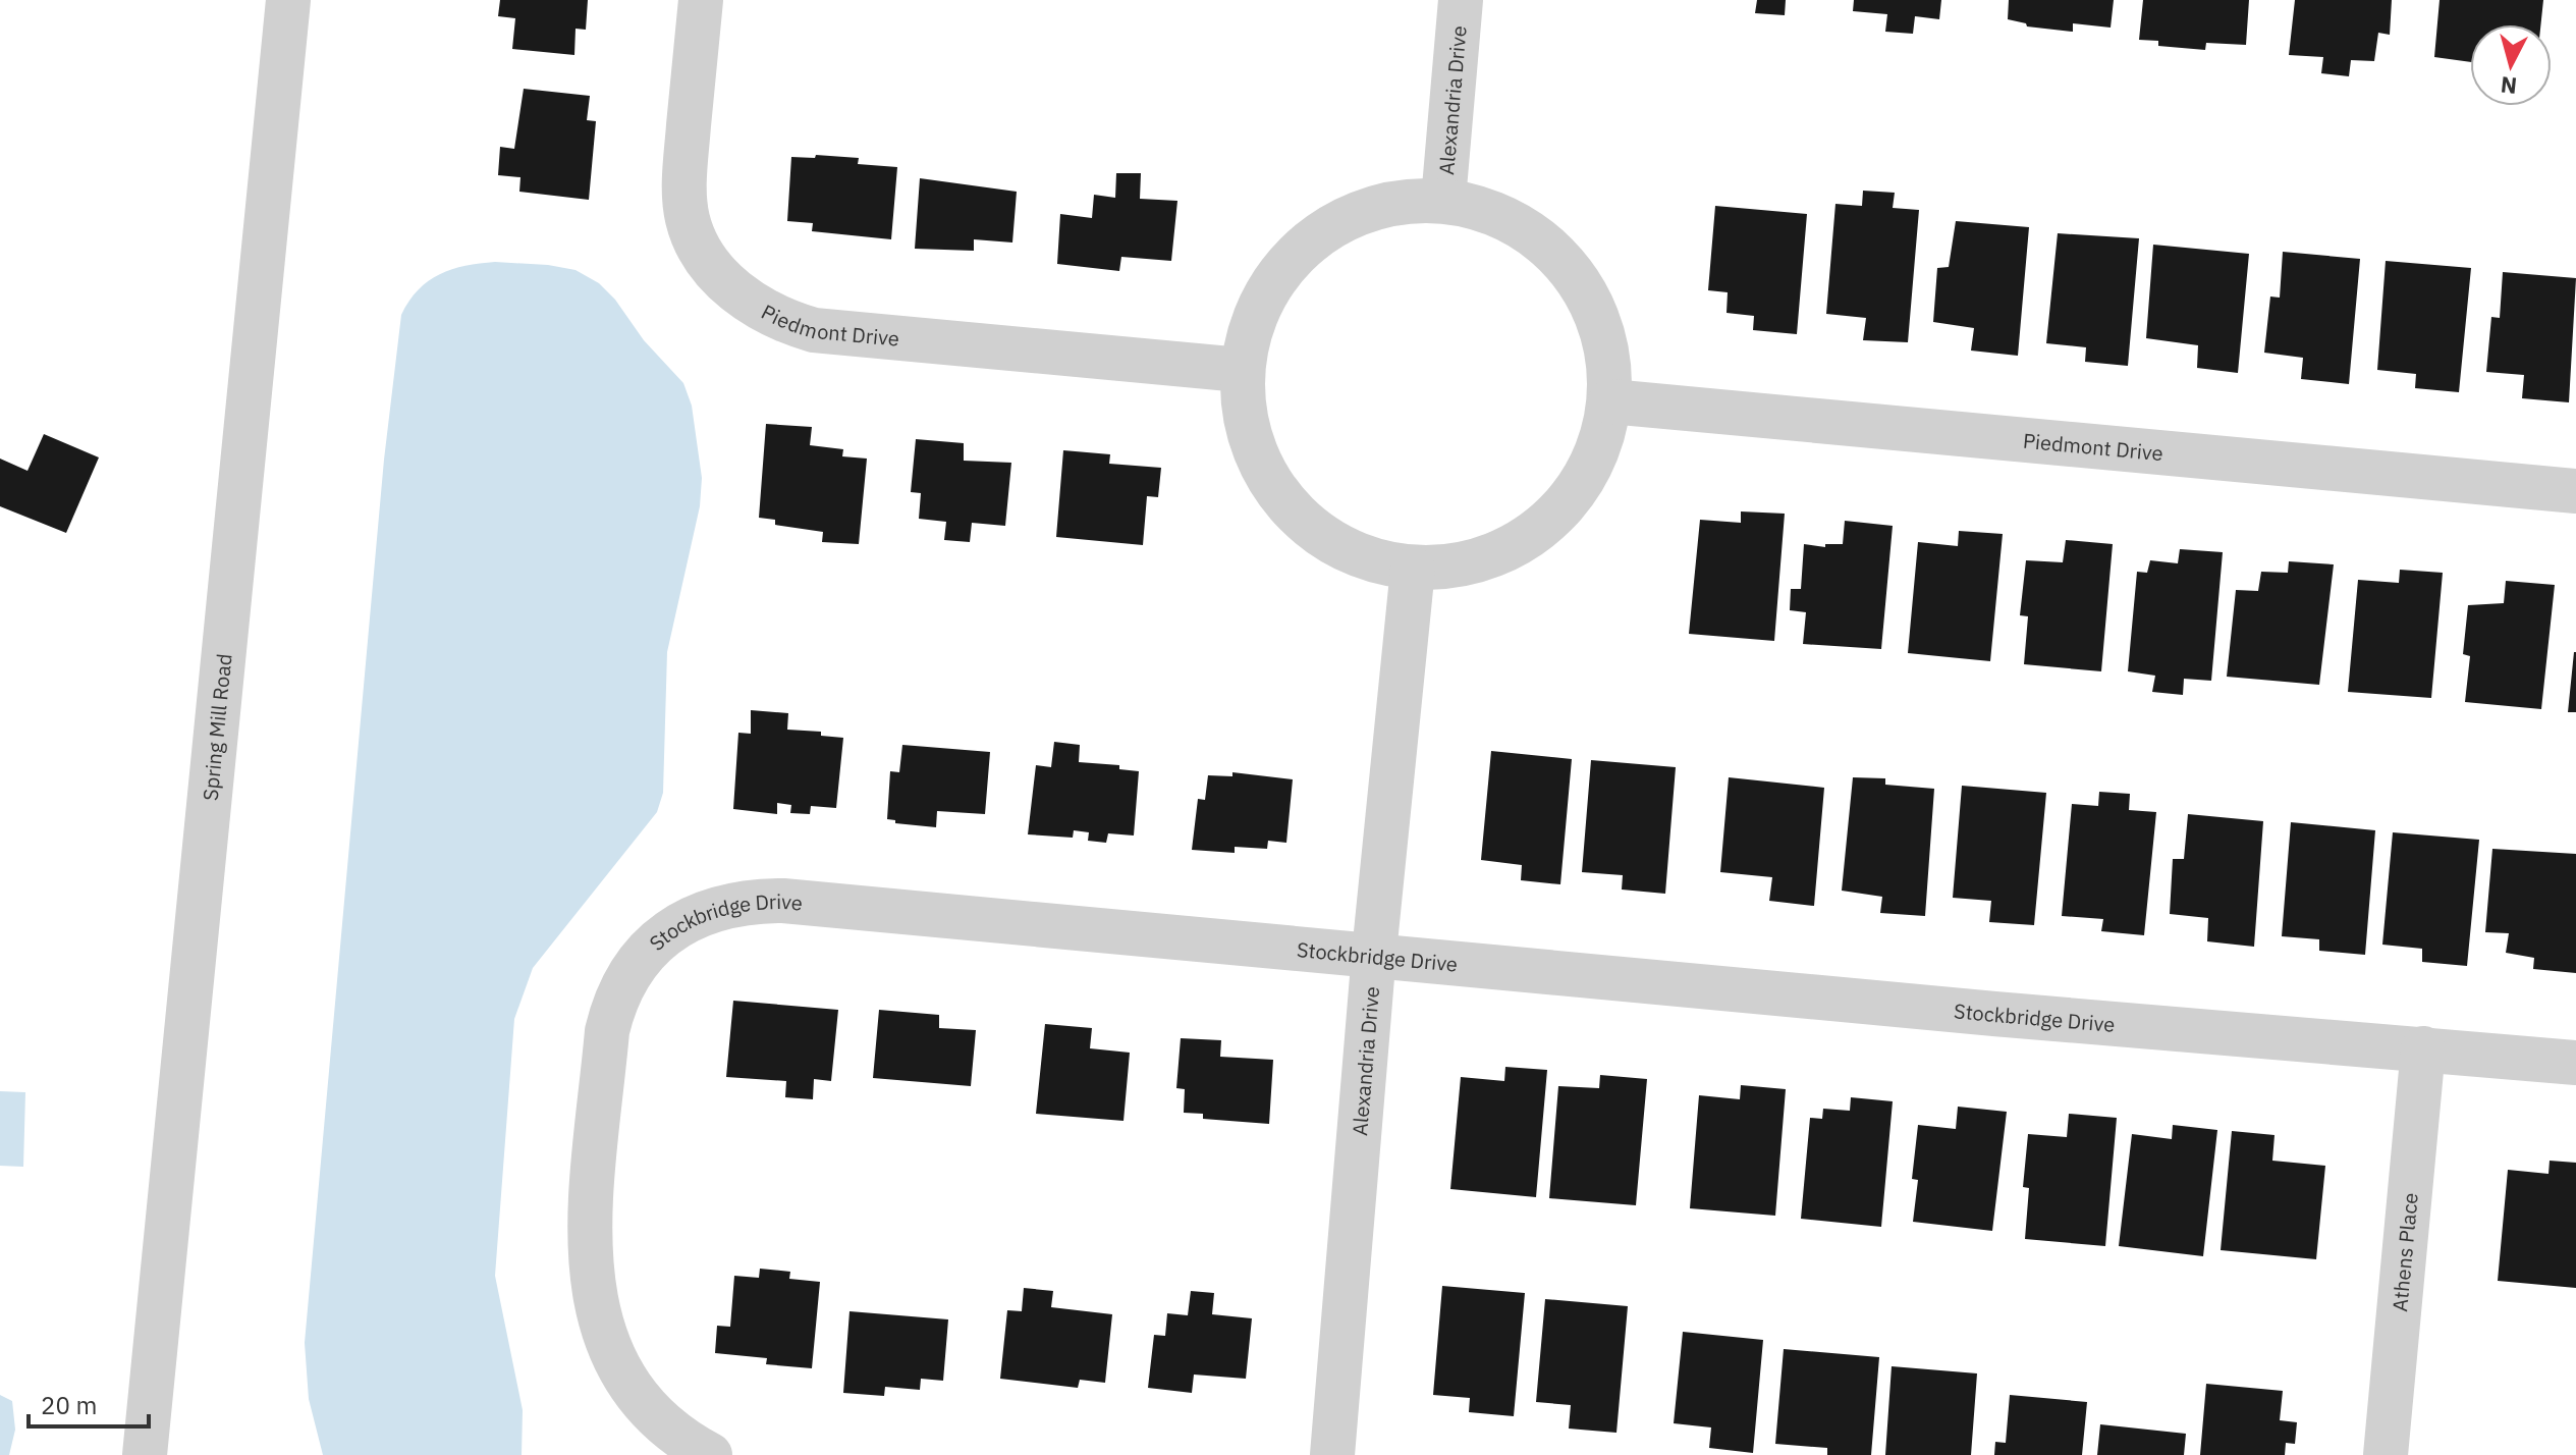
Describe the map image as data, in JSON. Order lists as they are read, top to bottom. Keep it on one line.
{"streets":{"street":["Alexandria Drive","Piedmont Drive","Spring Mill Road","Stockbridge Drive","Athens Place"]},"crossings":[["Alexandria Drive","Piedmont Drive"],["Alexandria Drive","Stockbridge Drive"],["Stockbridge Drive","Athens Place"]],"scale_bar":"20 m","north":"bottom"}
